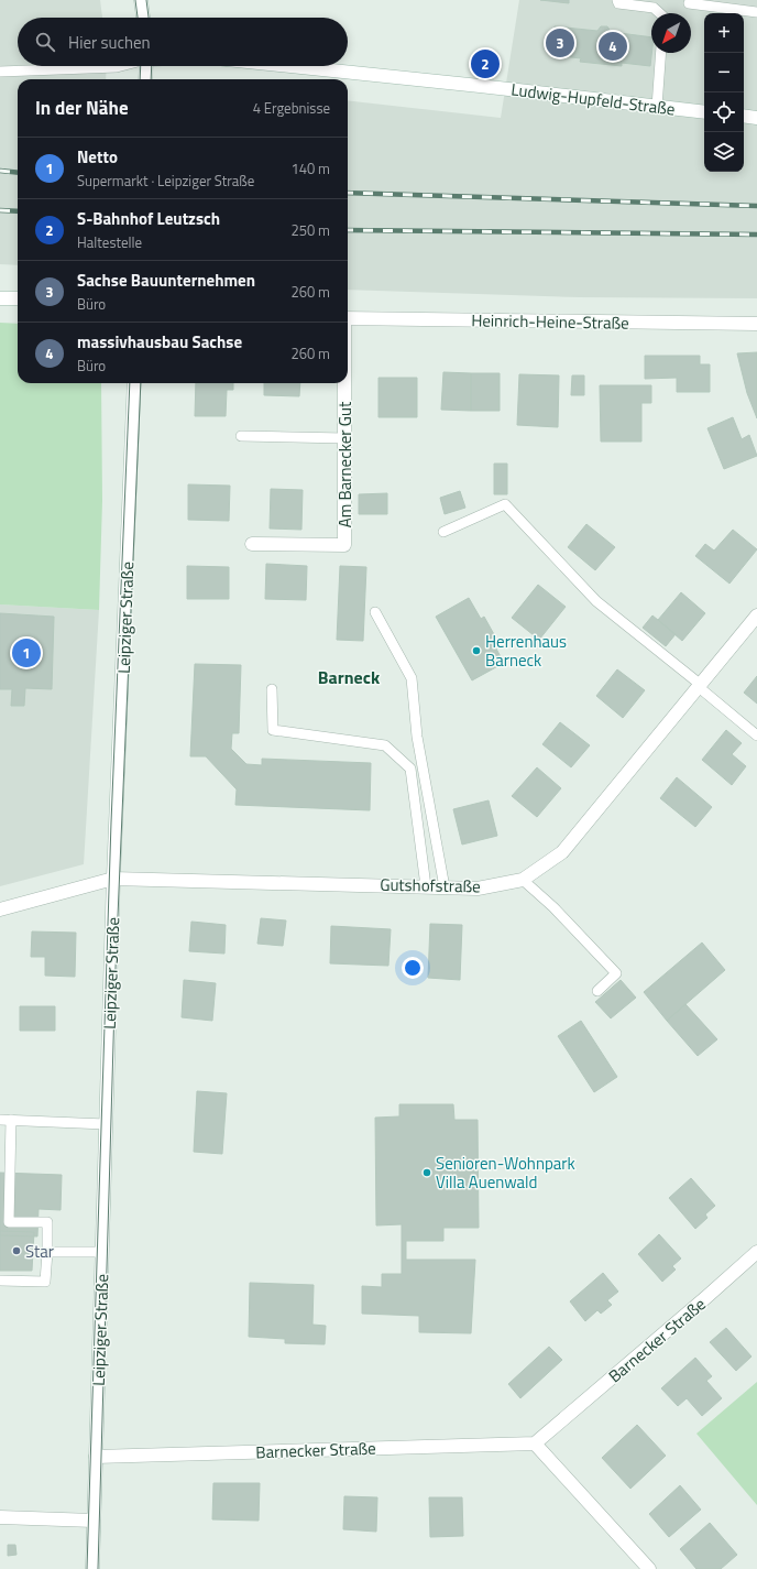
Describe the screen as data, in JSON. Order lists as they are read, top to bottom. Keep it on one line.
{"streets":{"street":["Ludwig-Hupfeld-Straße","Heinrich-Heine-Straße","Am Barnecker Gut","Leipziger Straße","Gutshofstraße","Barnecker Straße"]},"crossings":[["Leipziger Straße","Gutshofstraße"],["Leipziger Straße","Barnecker Straße"]],"districts":["Barneck"],"places":["Herrenhaus Barneck","Senioren-Wohnpark Villa Auenwald","Star"],"north":"bottom left","page":{"map_buttons":["+","−"],"search":"Hier suchen","pins":["3","4","2","1"],"heading":["In der Nähe","4 Ergebnisse"],"list":[{"mark":"1","name":"Netto","note":"Supermarkt · Leipziger Straße","value":"140 m"},{"mark":"2","name":"S-Bahnhof Leutzsch","note":"Haltestelle","value":"250 m"},{"mark":"3","name":"Sachse Bauunternehmen","note":"Büro","value":"260 m"},{"mark":"4","name":"massivhausbau Sachse","note":"Büro","value":"260 m"}]}}
